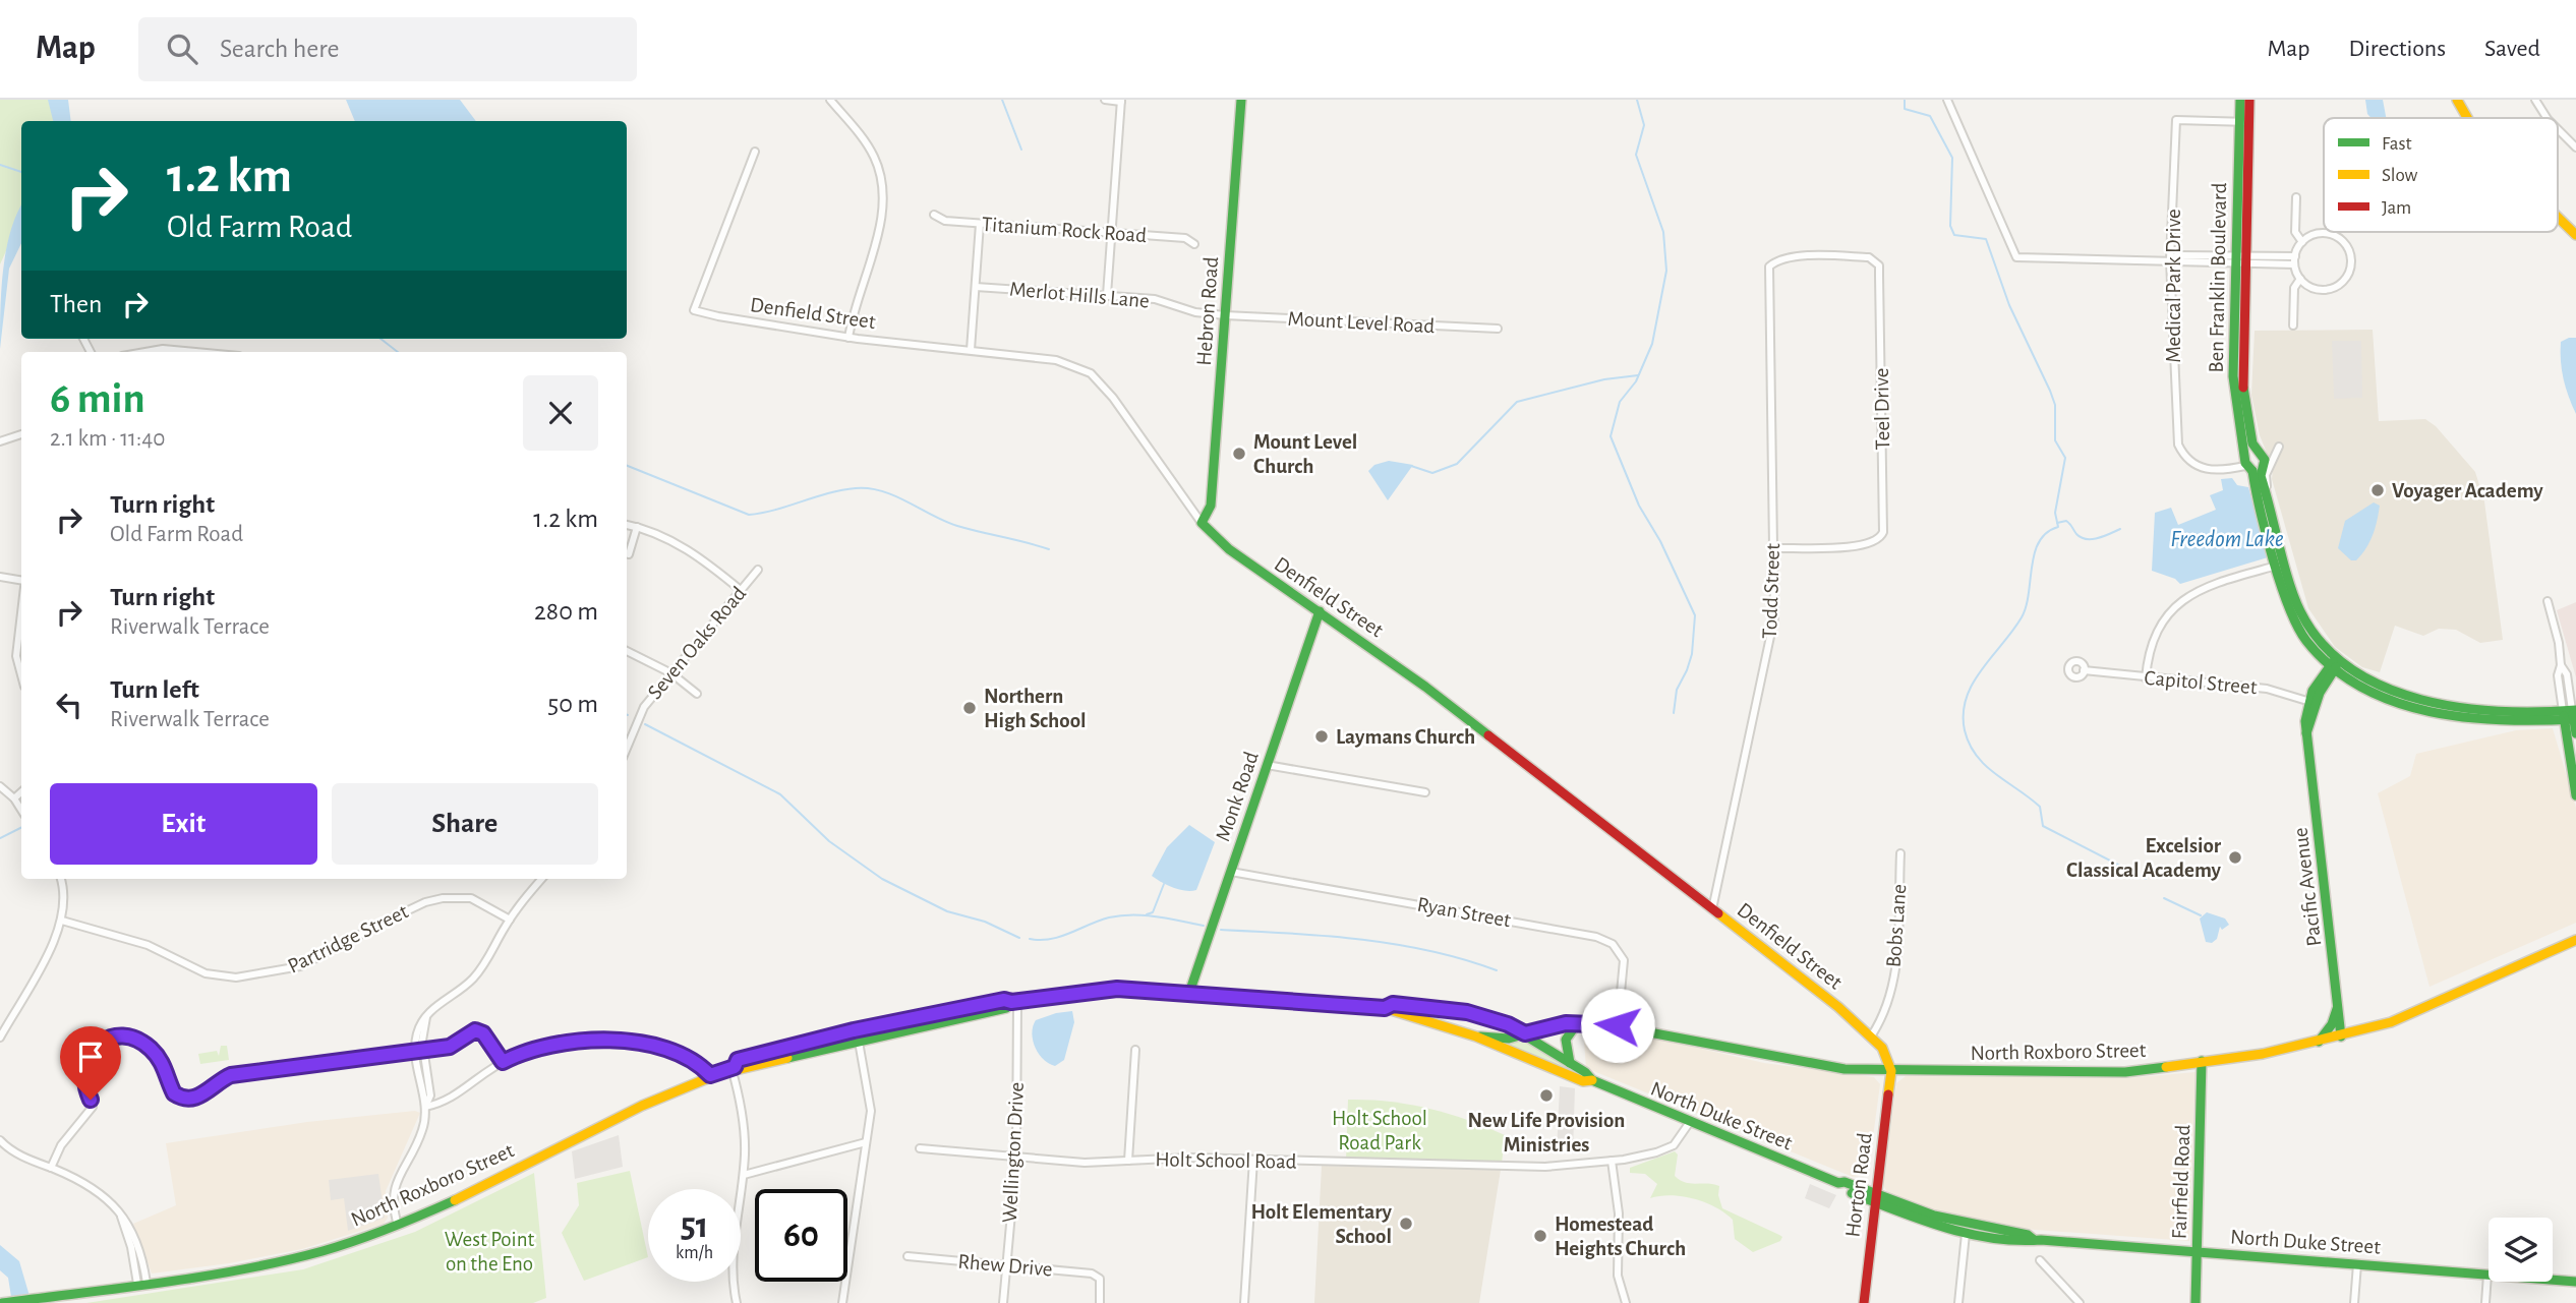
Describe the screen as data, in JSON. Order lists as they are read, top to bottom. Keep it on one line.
{"streets":{"main road":["Ben Franklin Boulevard","Hebron Road","Denfield Street","Monk Road","Pacific Avenue","North Roxboro Street","North Duke Street","Fairfield Road","Horton Road"],"street":["Titanium Rock Road","Medical Park Drive","Merlot Hills Lane","Mount Level Road","Teel Drive","Todd Street","Seven Oaks Road","Capitol Street","Ryan Street","Bobs Lane","Partridge Street","Wellington Drive","Holt School Road","Rhew Drive"]},"crossings":[["Ben Franklin Boulevard","Medical Park Drive"],["Merlot Hills Lane","Hebron Road"],["Merlot Hills Lane","Mount Level Road"],["Hebron Road","Denfield Street"],["Hebron Road","Mount Level Road"],["Denfield Street","Todd Street"],["Denfield Street","Monk Road"],["Denfield Street","Bobs Lane"],["Denfield Street","North Roxboro Street"],["Denfield Street","Horton Road"],["Teel Drive","Todd Street"],["Capitol Street","Pacific Avenue"],["Monk Road","Ryan Street"],["Monk Road","North Roxboro Street"],["Pacific Avenue","North Roxboro Street"],["Ryan Street","North Roxboro Street"],["North Roxboro Street","North Duke Street"],["North Roxboro Street","Wellington Drive"],["North Roxboro Street","Fairfield Road"],["North Roxboro Street","Horton Road"],["North Duke Street","Holt School Road"],["North Duke Street","Fairfield Road"],["North Duke Street","Horton Road"],["Wellington Drive","Holt School Road"],["Wellington Drive","Rhew Drive"]],"water":["Freedom Lake"],"parks":["Holt School Road Park","West Point on the Eno"],"places":["Mount Level Church","Voyager Academy","Northern High School","Laymans Church","Excelsior Classical Academy","New Life Provision Ministries","Holt Elementary School","Homestead Heights Church"],"legend":["Fast","Slow","Jam"],"page":{"header":"Map","search":"Search here","nav":["Map","Directions","Saved"],"turn":["1.2 km","Old Farm Road"],"then":"Then","heading":["6 min","2.1 km · 11:40"],"list":[{"name":"Turn right","note":"Old Farm Road","value":"1.2 km"},{"name":"Turn right","note":"Riverwalk Terrace","value":"280 m"},{"name":"Turn left","note":"Riverwalk Terrace","value":"50 m"}],"buttons":["Exit","Share"],"speed":"51 km/h","limit":"60"}}
